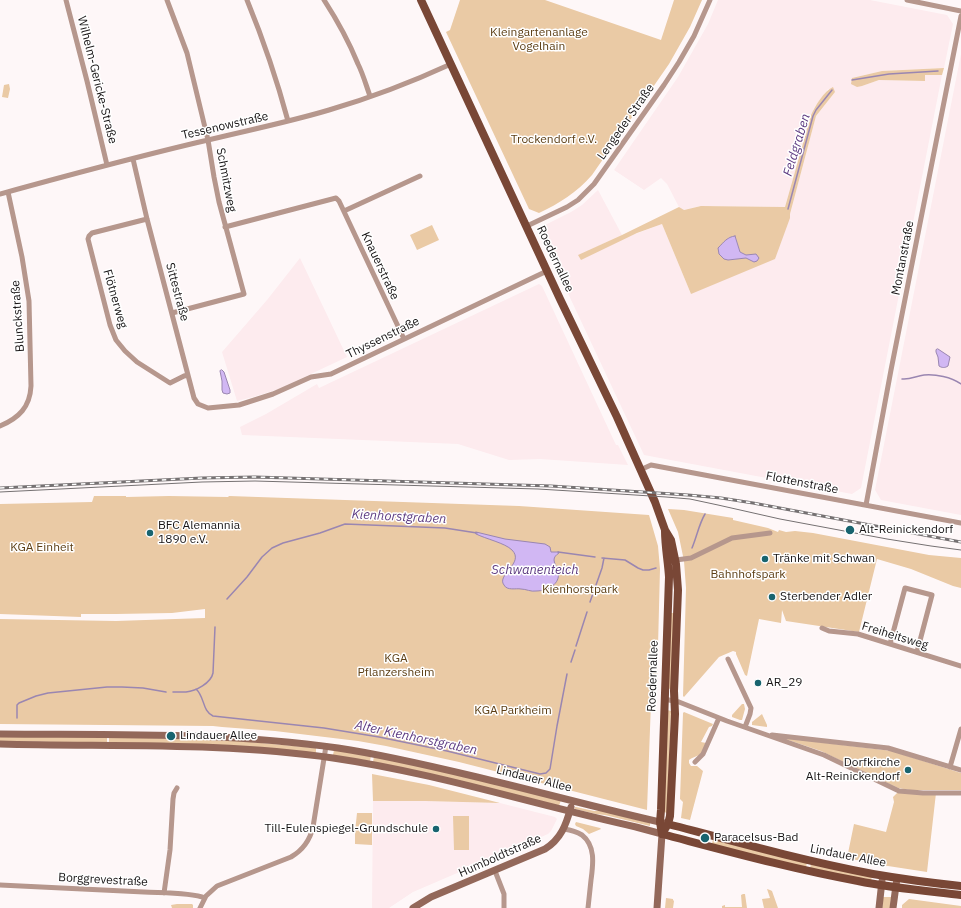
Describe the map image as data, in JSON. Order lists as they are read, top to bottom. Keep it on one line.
{"streets":{"main road":["Roedernallee","Lindauer Allee","Humboldtstraße"],"street":["Wilhelm-Gericke-Straße","Lengeder Straße","Tessenowstraße","Schmitzweg","Montanstraße","Knauerstraße","Sittestraße","Flötnerweg","Blunckstraße","Thyssenstraße","Flottenstraße","Freiheitsweg","Borggrevestraße"]},"crossings":[["Wilhelm-Gericke-Straße","Tessenowstraße"],["Lengeder Straße","Roedernallee"],["Tessenowstraße","Schmitzweg"],["Tessenowstraße","Roedernallee"],["Tessenowstraße","Sittestraße"],["Tessenowstraße","Blunckstraße"],["Schmitzweg","Knauerstraße"],["Schmitzweg","Sittestraße"],["Montanstraße","Flottenstraße"],["Roedernallee","Thyssenstraße"],["Roedernallee","Flottenstraße"],["Roedernallee","Lindauer Allee"],["Knauerstraße","Thyssenstraße"],["Sittestraße","Flötnerweg"],["Sittestraße","Thyssenstraße"],["Lindauer Allee","Humboldtstraße"]],"water":["Feldgraben","Kienhorstgraben","Schwanenteich","Alter Kienhorstgraben"],"parks":["Kleingartenanlage Vogelhain","Trockendorf e.V.","KGA Einheit","Bahnhofspark","Kienhorstpark","KGA Pflanzersheim","KGA Parkheim"],"places":["Alt-Reinickendorf","BFC Alemannia 1890 e.V.","Tränke mit Schwan","Sterbender Adler","AR_29","Lindauer Allee","Dorfkirche Alt-Reinickendorf","Till-Eulenspiegel-Grundschule","Paracelsus-Bad"]}
